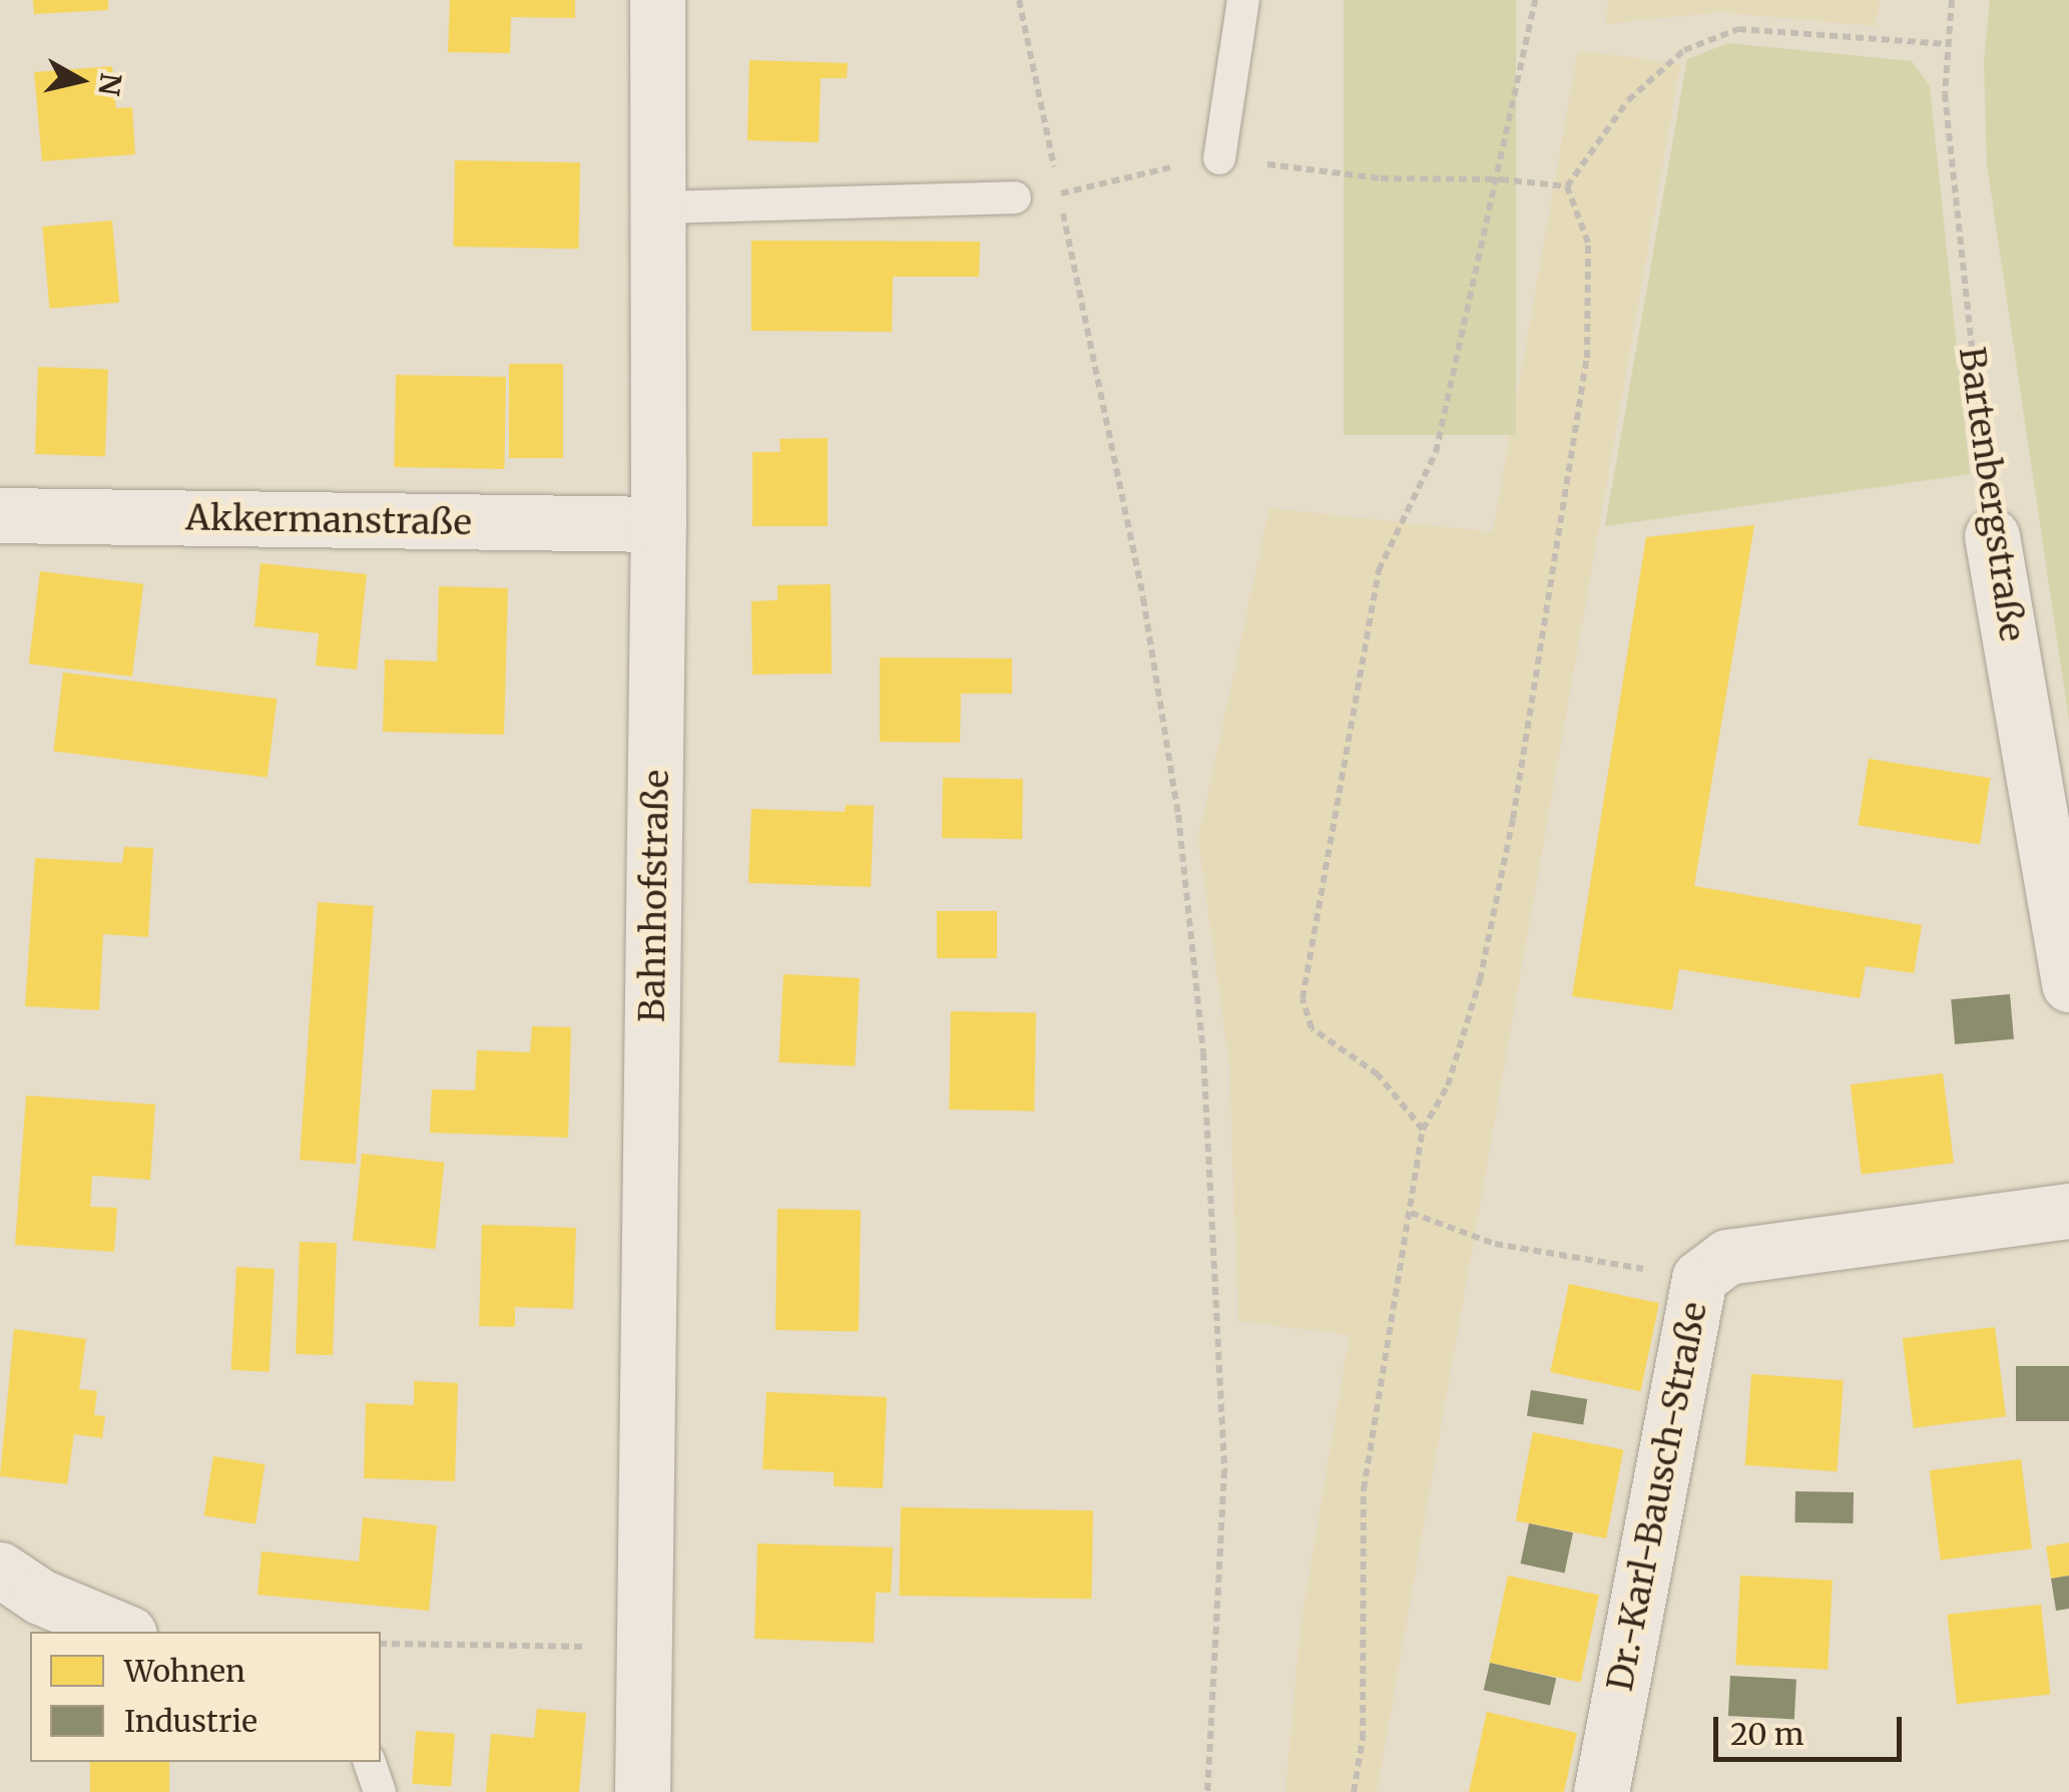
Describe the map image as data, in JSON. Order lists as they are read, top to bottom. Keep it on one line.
{"streets":{"street":["Bartenbergstraße","Akkermanstraße","Bahnhofstraße","Dr.-Karl-Bausch-Straße"]},"crossings":[["Akkermanstraße","Bahnhofstraße"]],"legend":["Wohnen","Industrie"],"scale_bar":"20 m","north":"right"}
